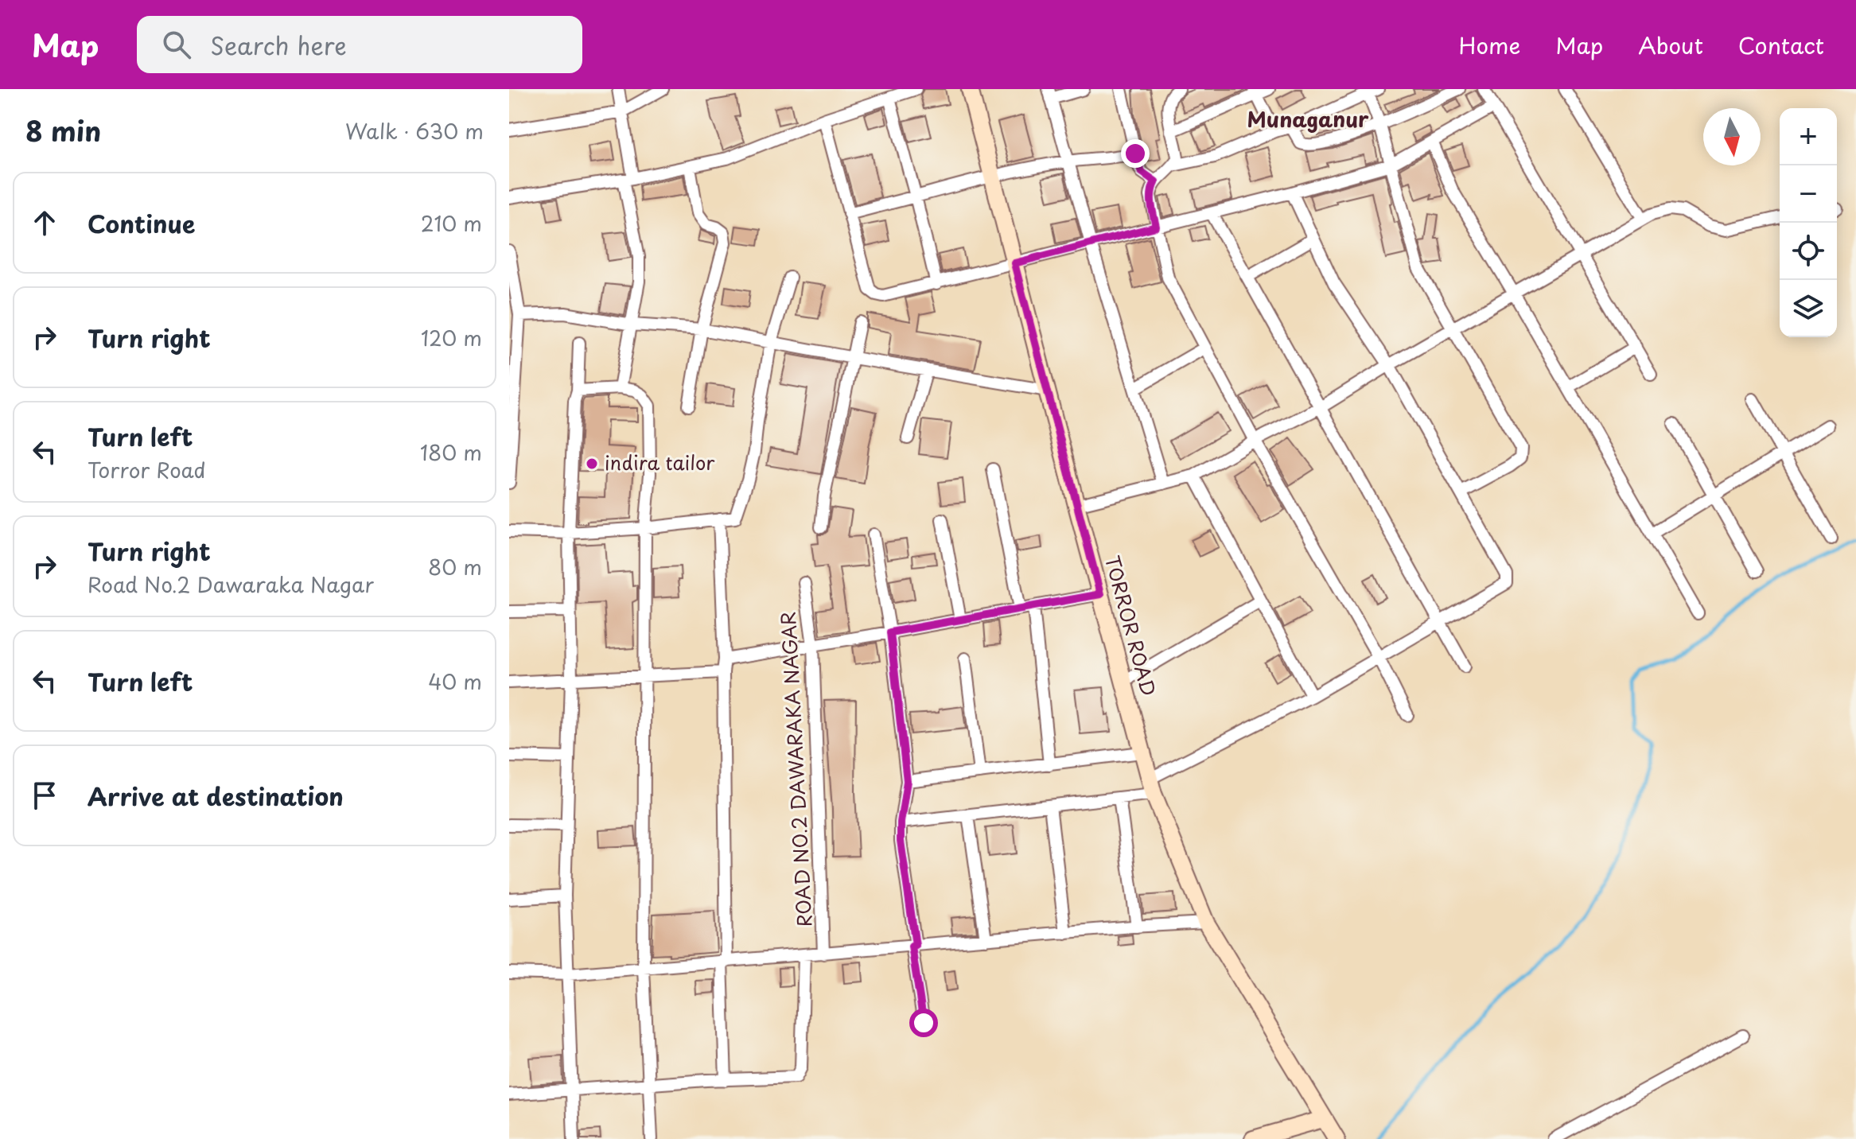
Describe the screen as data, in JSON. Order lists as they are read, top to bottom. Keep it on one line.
{"streets":{"street":["TORROR ROAD","ROAD NO.2 DAWARAKA NAGAR"]},"districts":["Munaganur"],"places":["indira tailor"],"north":"bottom","page":{"header":"Map","search":"Search here","nav":["Home","Map","About","Contact"],"heading":["8 min","Walk · 630 m"],"map_buttons":["+","−"],"list":[["Continue","210 m"],["Turn right","120 m"],["Turn left","Torror Road","180 m"],["Turn right","Road No.2 Dawaraka Nagar","80 m"],["Turn left","40 m"],"Arrive at destination"]}}
